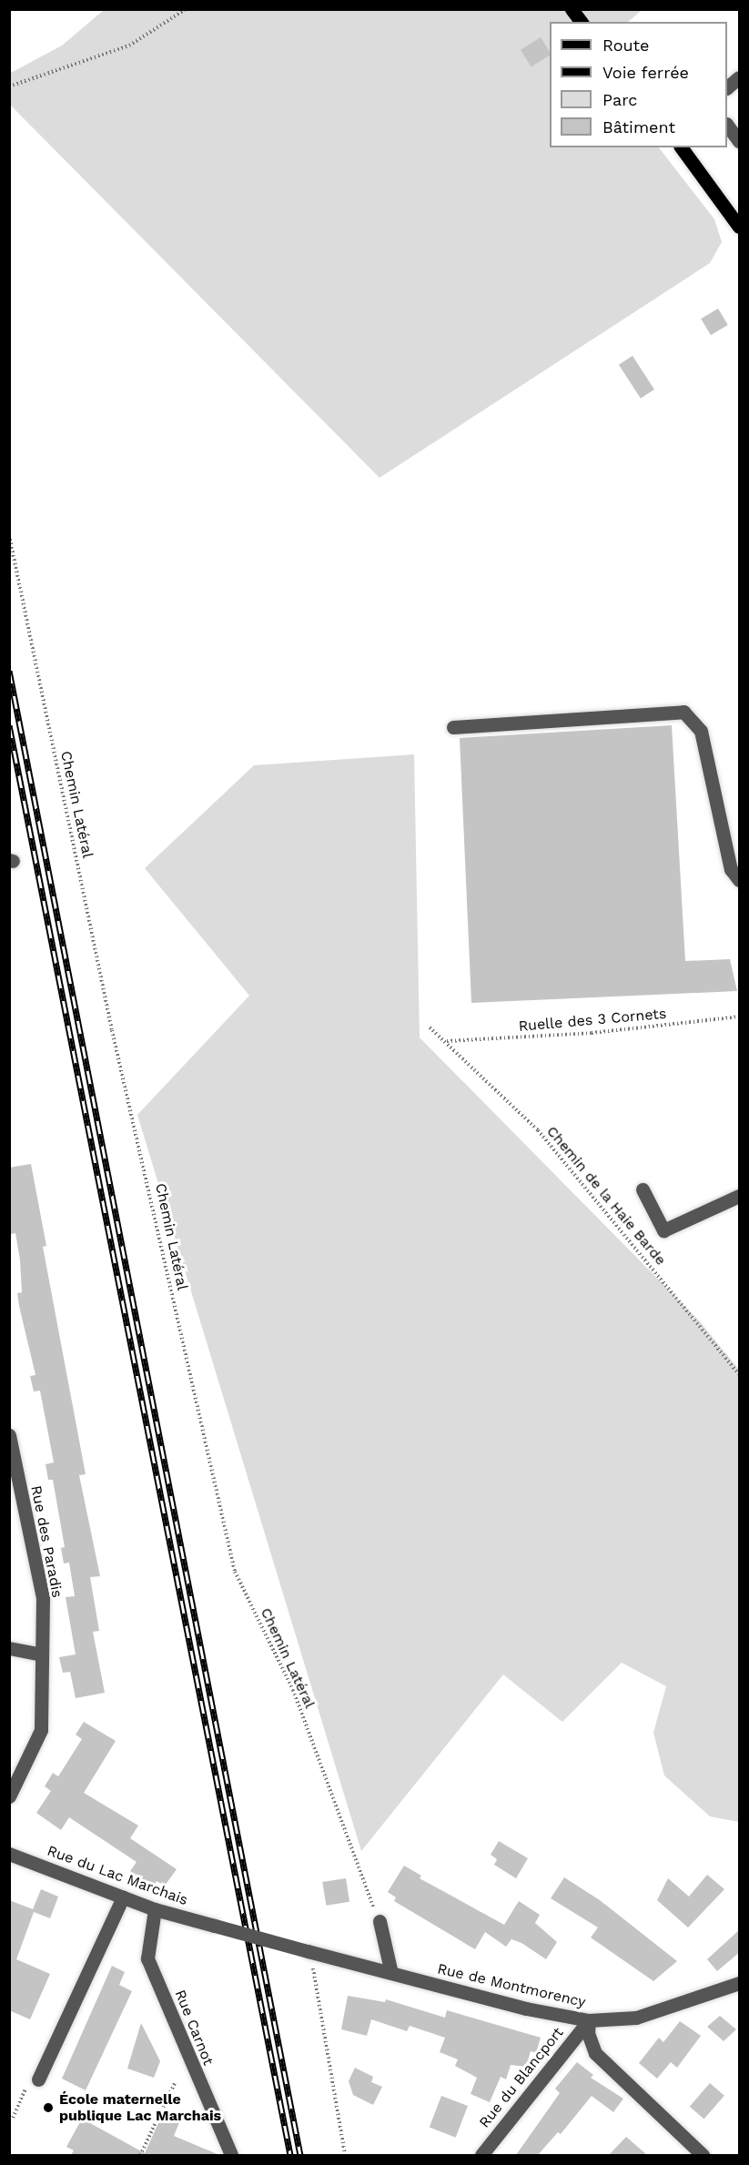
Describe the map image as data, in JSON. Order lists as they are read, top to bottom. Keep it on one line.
{"streets":{"street":["Rue des Paradis","Rue du Lac Marchais","Rue de Montmorency","Rue Carnot","Rue du Blancport"],"path":["Chemin Latéral","Ruelle des 3 Cornets","Chemin de la Haie Barde"]},"crossings":[["Ruelle des 3 Cornets","Chemin de la Haie Barde"],["Rue du Lac Marchais","Rue de Montmorency"],["Rue du Lac Marchais","Rue Carnot"],["Rue de Montmorency","Rue du Blancport"]],"places":["École maternelle publique Lac Marchais"],"legend":["Route","Voie ferrée","Parc","Bâtiment"]}
